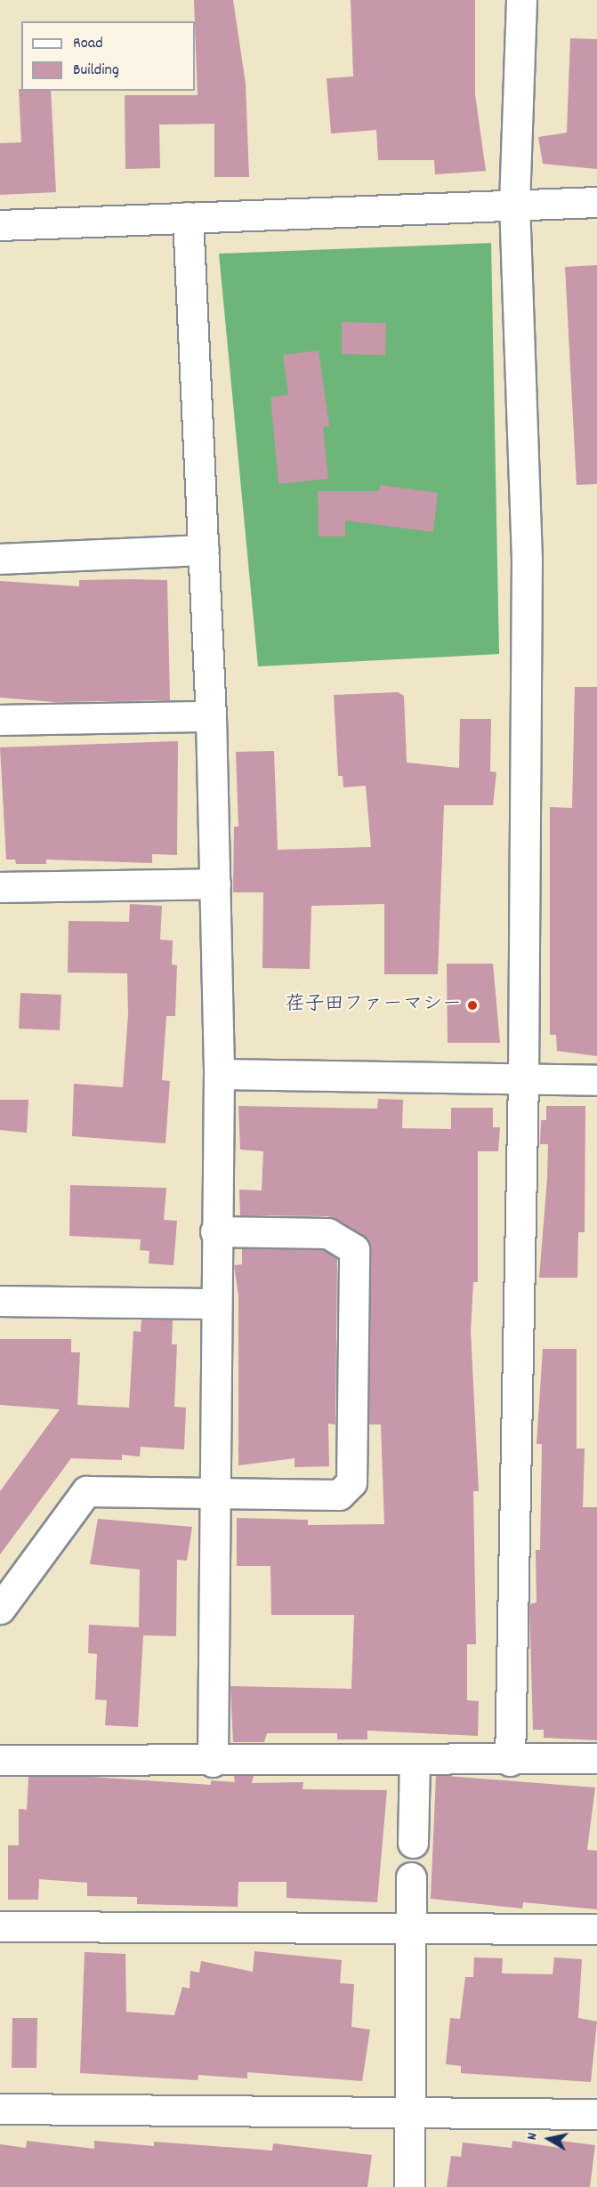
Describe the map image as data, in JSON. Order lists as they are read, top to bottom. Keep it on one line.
{"places":["荏子田ファーマシー"],"legend":["Road","Building"],"north":"left"}
